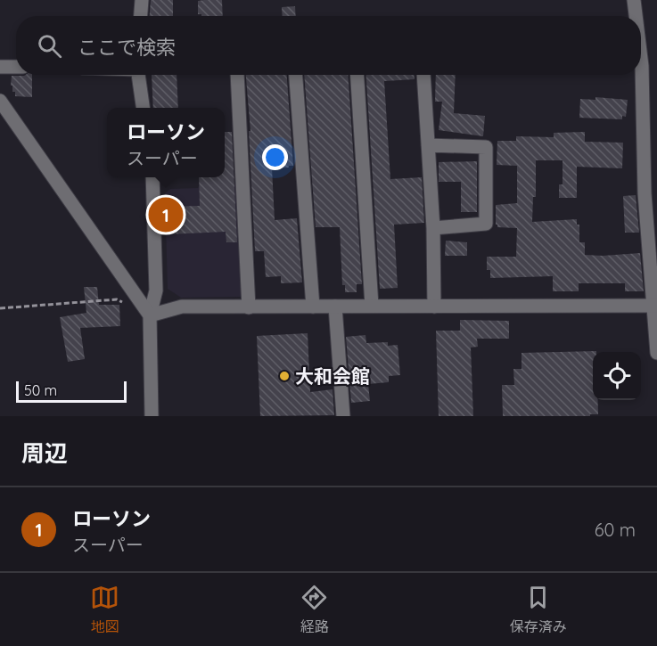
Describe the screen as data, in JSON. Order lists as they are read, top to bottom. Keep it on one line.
{"places":["大和会館"],"scale_bar":"50 m","page":{"search":"ここで検索","popup":["ローソン","スーパー"],"pins":"1","scale":"50 m","heading":"周辺","list":[{"mark":"1","name":"ローソン","note":"スーパー","value":"60 m"}],"nav":["地図","経路","保存済み"]}}
